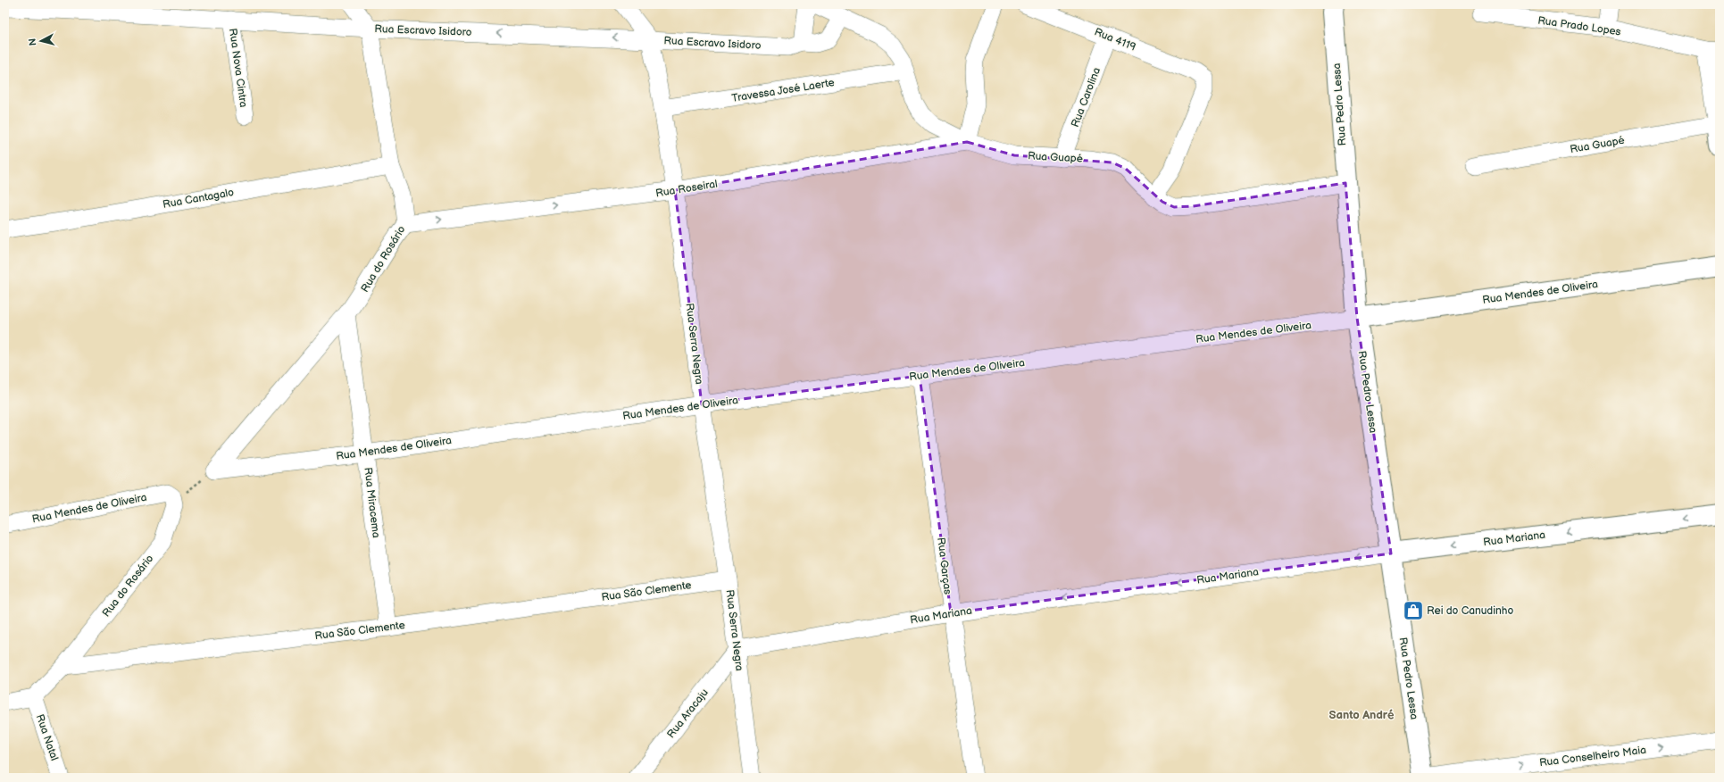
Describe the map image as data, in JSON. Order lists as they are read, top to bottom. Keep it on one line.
{"streets":{"street":["Rua Prado Lopes","Rua Escravo Isidoro","Rua 4119","Rua Nova Cintra","Travessa José Laerte","Rua Carolina","Rua Pedro Lessa","Rua Guapé","Rua Roseiral","Rua Cantagalo","Rua do Rosário","Rua Mendes de Oliveira","Rua Serra Negra","Rua Miracema","Rua Mariana","Rua Garças","Rua São Clemente","Rua Aracaju","Rua Natal","Rua Conselheiro Maia"]},"crossings":[["Rua Escravo Isidoro","Rua Nova Cintra"],["Rua Escravo Isidoro","Rua Guapé"],["Rua Escravo Isidoro","Rua do Rosário"],["Rua Escravo Isidoro","Rua Serra Negra"],["Rua 4119","Rua Carolina"],["Rua 4119","Rua Guapé"],["Travessa José Laerte","Rua Guapé"],["Travessa José Laerte","Rua Serra Negra"],["Rua Carolina","Rua Guapé"],["Rua Pedro Lessa","Rua Guapé"],["Rua Pedro Lessa","Rua Mendes de Oliveira"],["Rua Pedro Lessa","Rua Mariana"],["Rua Pedro Lessa","Rua Conselheiro Maia"],["Rua Guapé","Rua Roseiral"],["Rua Roseiral","Rua do Rosário"],["Rua Roseiral","Rua Serra Negra"],["Rua Cantagalo","Rua do Rosário"],["Rua do Rosário","Rua Mendes de Oliveira"],["Rua do Rosário","Rua Miracema"],["Rua do Rosário","Rua São Clemente"],["Rua Mendes de Oliveira","Rua Serra Negra"],["Rua Mendes de Oliveira","Rua Miracema"],["Rua Mendes de Oliveira","Rua Garças"],["Rua Serra Negra","Rua Mariana"],["Rua Serra Negra","Rua São Clemente"],["Rua Serra Negra","Rua Aracaju"],["Rua Miracema","Rua São Clemente"],["Rua Mariana","Rua Garças"],["Rua Mariana","Rua Aracaju"]],"one_way":["Rua Roseiral","Rua Mariana","Rua Conselheiro Maia"],"districts":["Santo André"],"places":{"shop":["Rei do Canudinho"]},"north":"left"}
